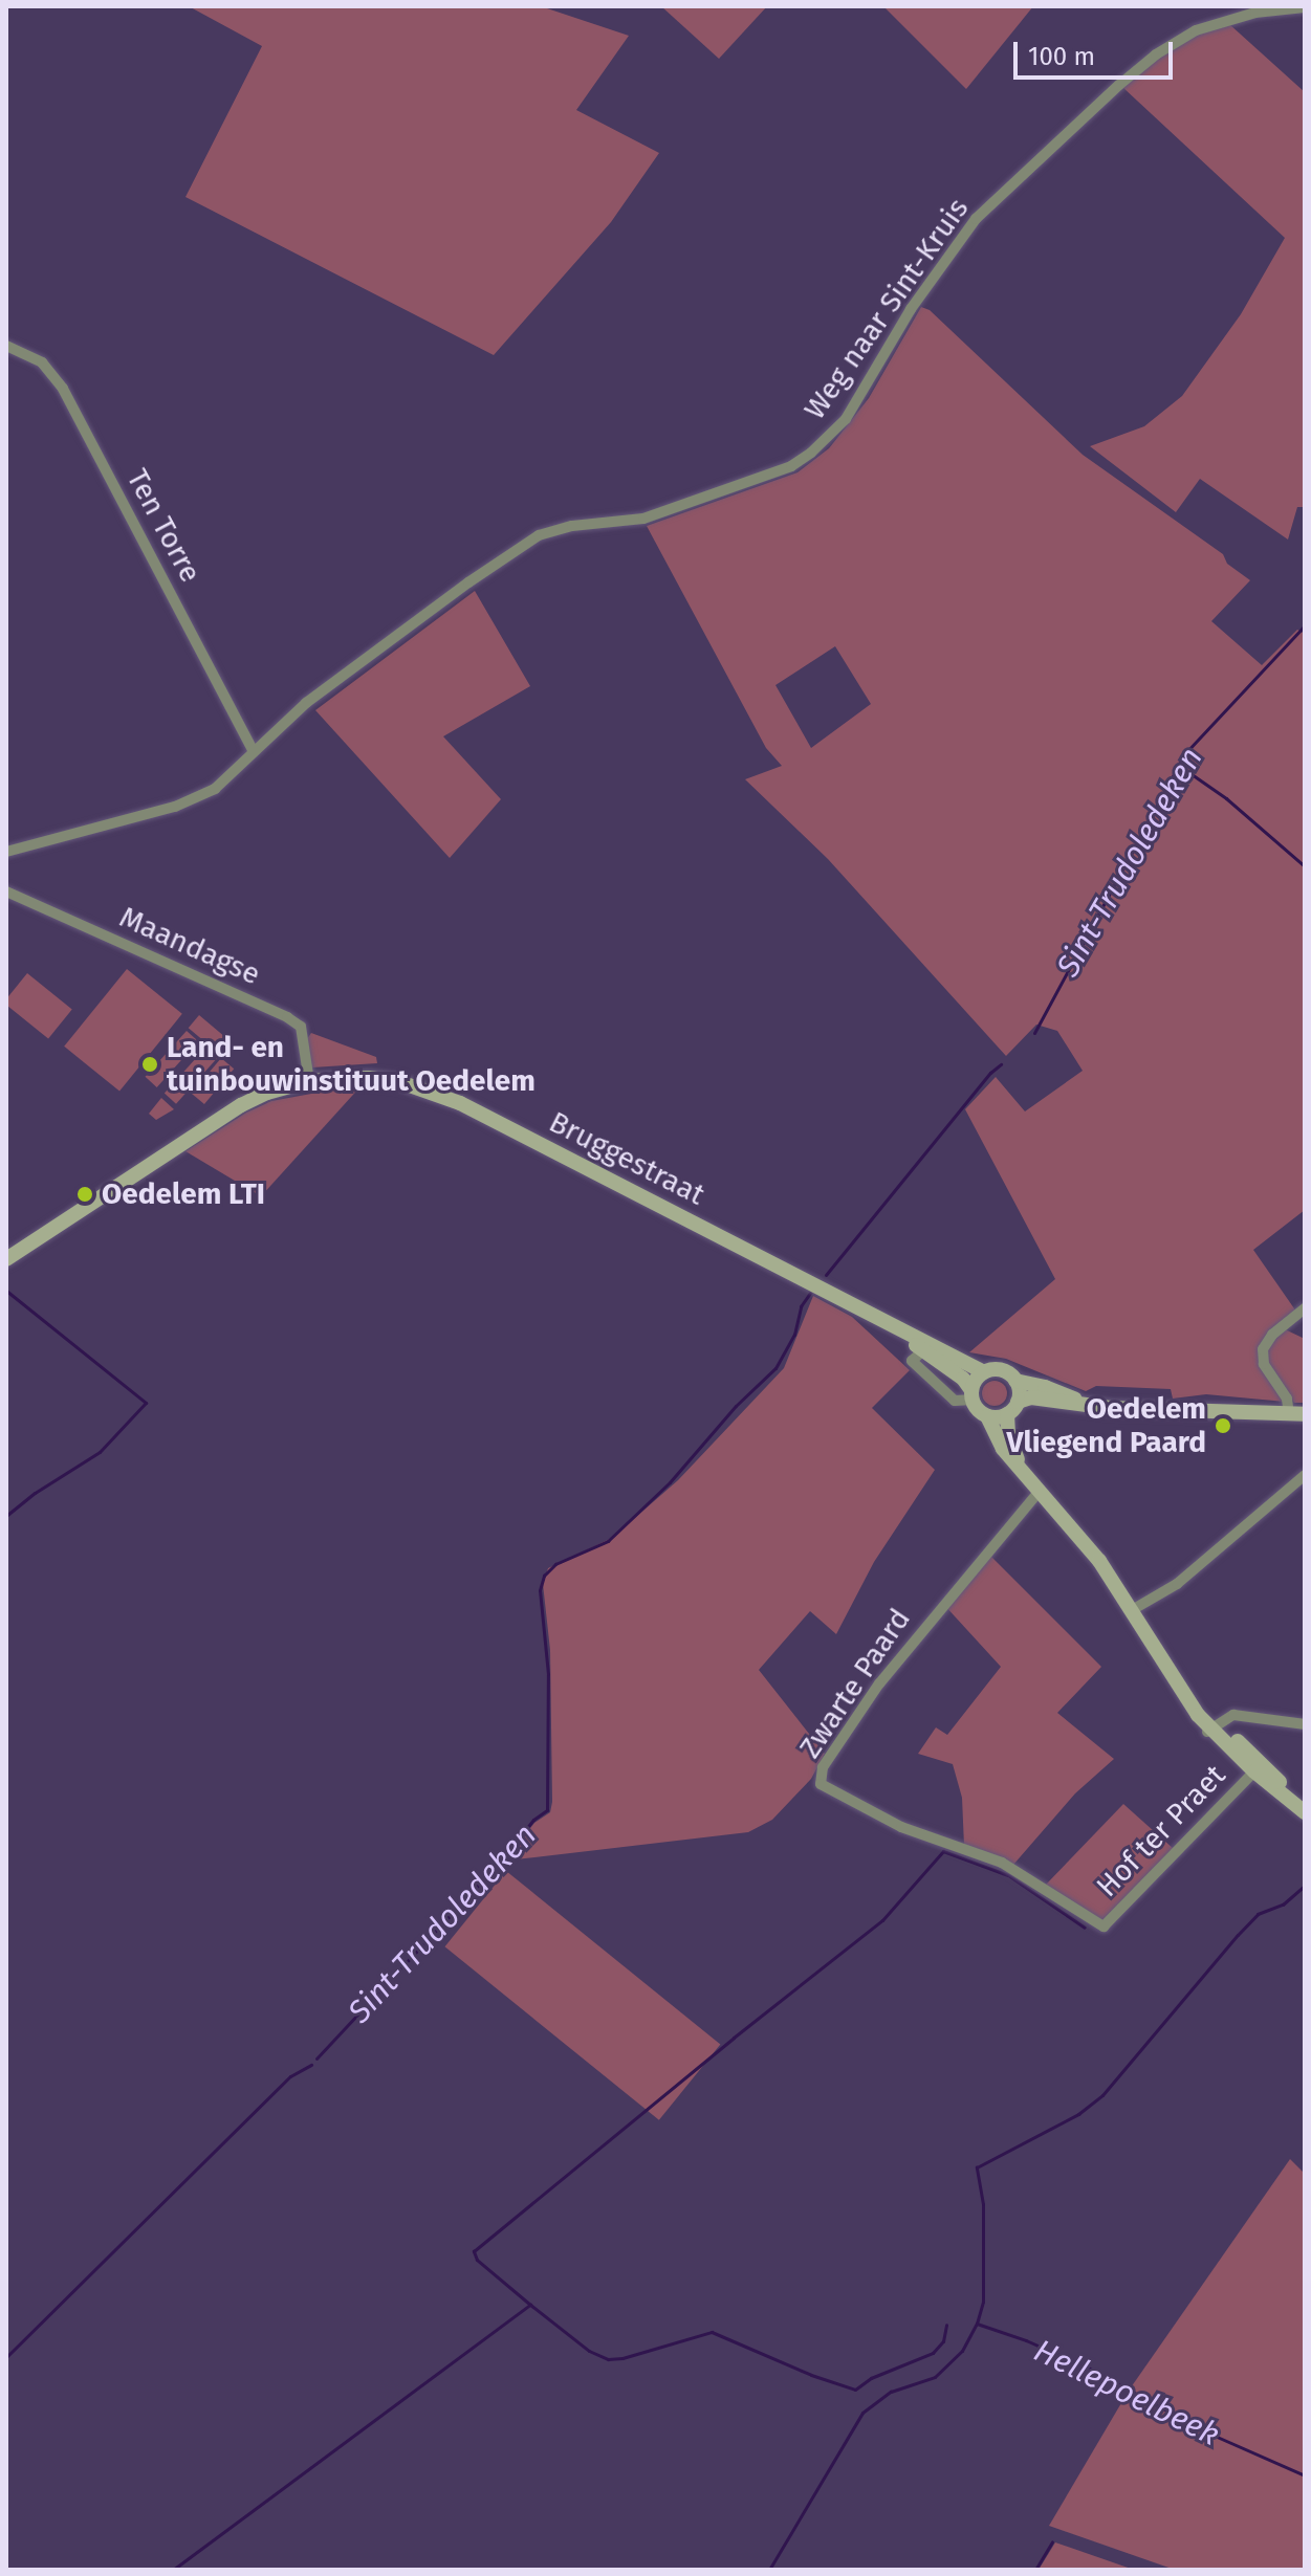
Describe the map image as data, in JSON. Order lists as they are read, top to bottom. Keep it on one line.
{"streets":{"main road":["Bruggestraat"],"street":["Weg naar Sint-Kruis","Ten Torre","Maandagse","Zwarte Paard","Hof ter Praet"]},"crossings":[["Weg naar Sint-Kruis","Ten Torre"],["Maandagse","Bruggestraat"],["Zwarte Paard","Hof ter Praet"]],"water":["Sint-Trudoledeken","Hellepoelbeek"],"places":["Land- en tuinbouwinstituut Oedelem","Oedelem LTI","Oedelem Vliegend Paard"],"scale_bar":"100 m"}
